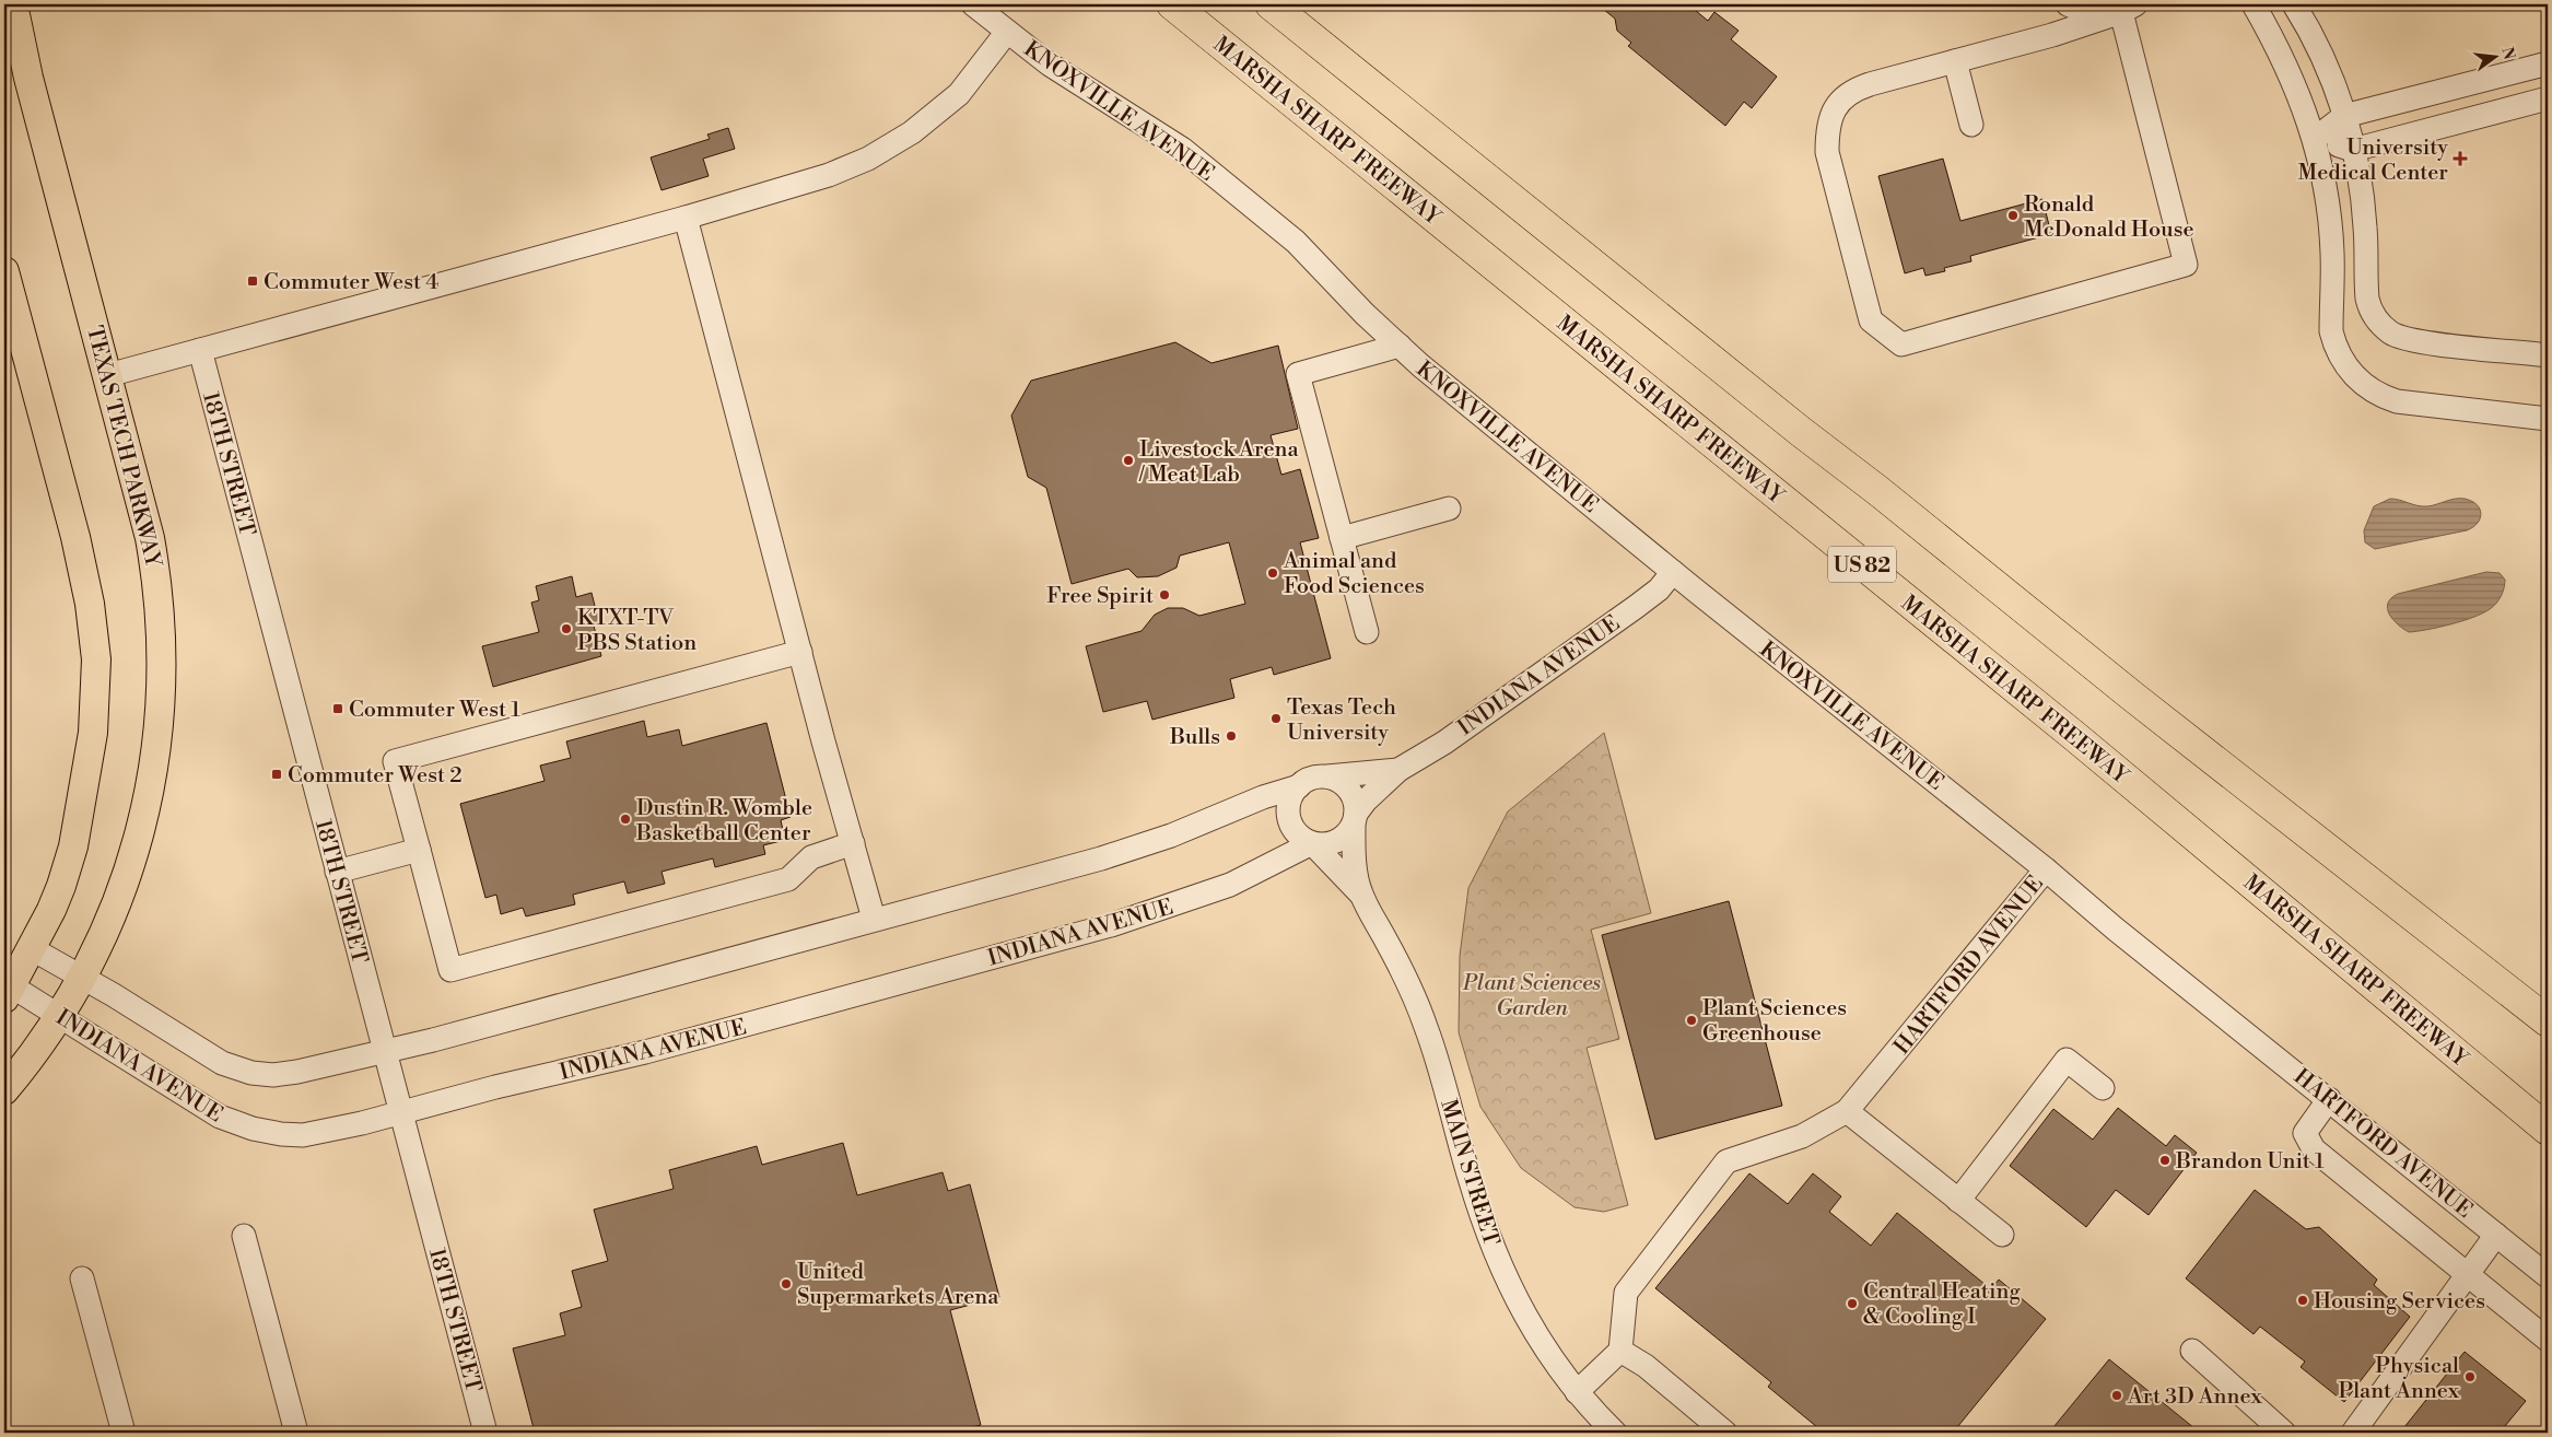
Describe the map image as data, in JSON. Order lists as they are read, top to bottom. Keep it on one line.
{"streets":{"highway":["MARSHA SHARP FREEWAY","US 82"],"main road":["TEXAS TECH PARKWAY"],"street":["KNOXVILLE AVENUE","18TH STREET","INDIANA AVENUE","HARTFORD AVENUE","MAIN STREET"]},"crossings":[["KNOXVILLE AVENUE","INDIANA AVENUE"],["KNOXVILLE AVENUE","HARTFORD AVENUE"],["TEXAS TECH PARKWAY","INDIANA AVENUE"],["18TH STREET","INDIANA AVENUE"],["INDIANA AVENUE","MAIN STREET"]],"parks":["Plant Sciences Garden"],"places":{"health":["University Medical Center"],"other":["Ronald McDonald House","Livestock Arena / Meat Lab","Animal and Food Sciences","Free Spirit","KTXT-TV PBS Station","Texas Tech University","Bulls","Dustin R. Womble Basketball Center","Plant Sciences Greenhouse","Brandon Unit 1","United Supermarkets Arena","Housing Services","Central Heating & Cooling I","Physical Plant Annex","Art 3D Annex"],"transit":["Commuter West 4","Commuter West 1","Commuter West 2"]},"north":"right"}
